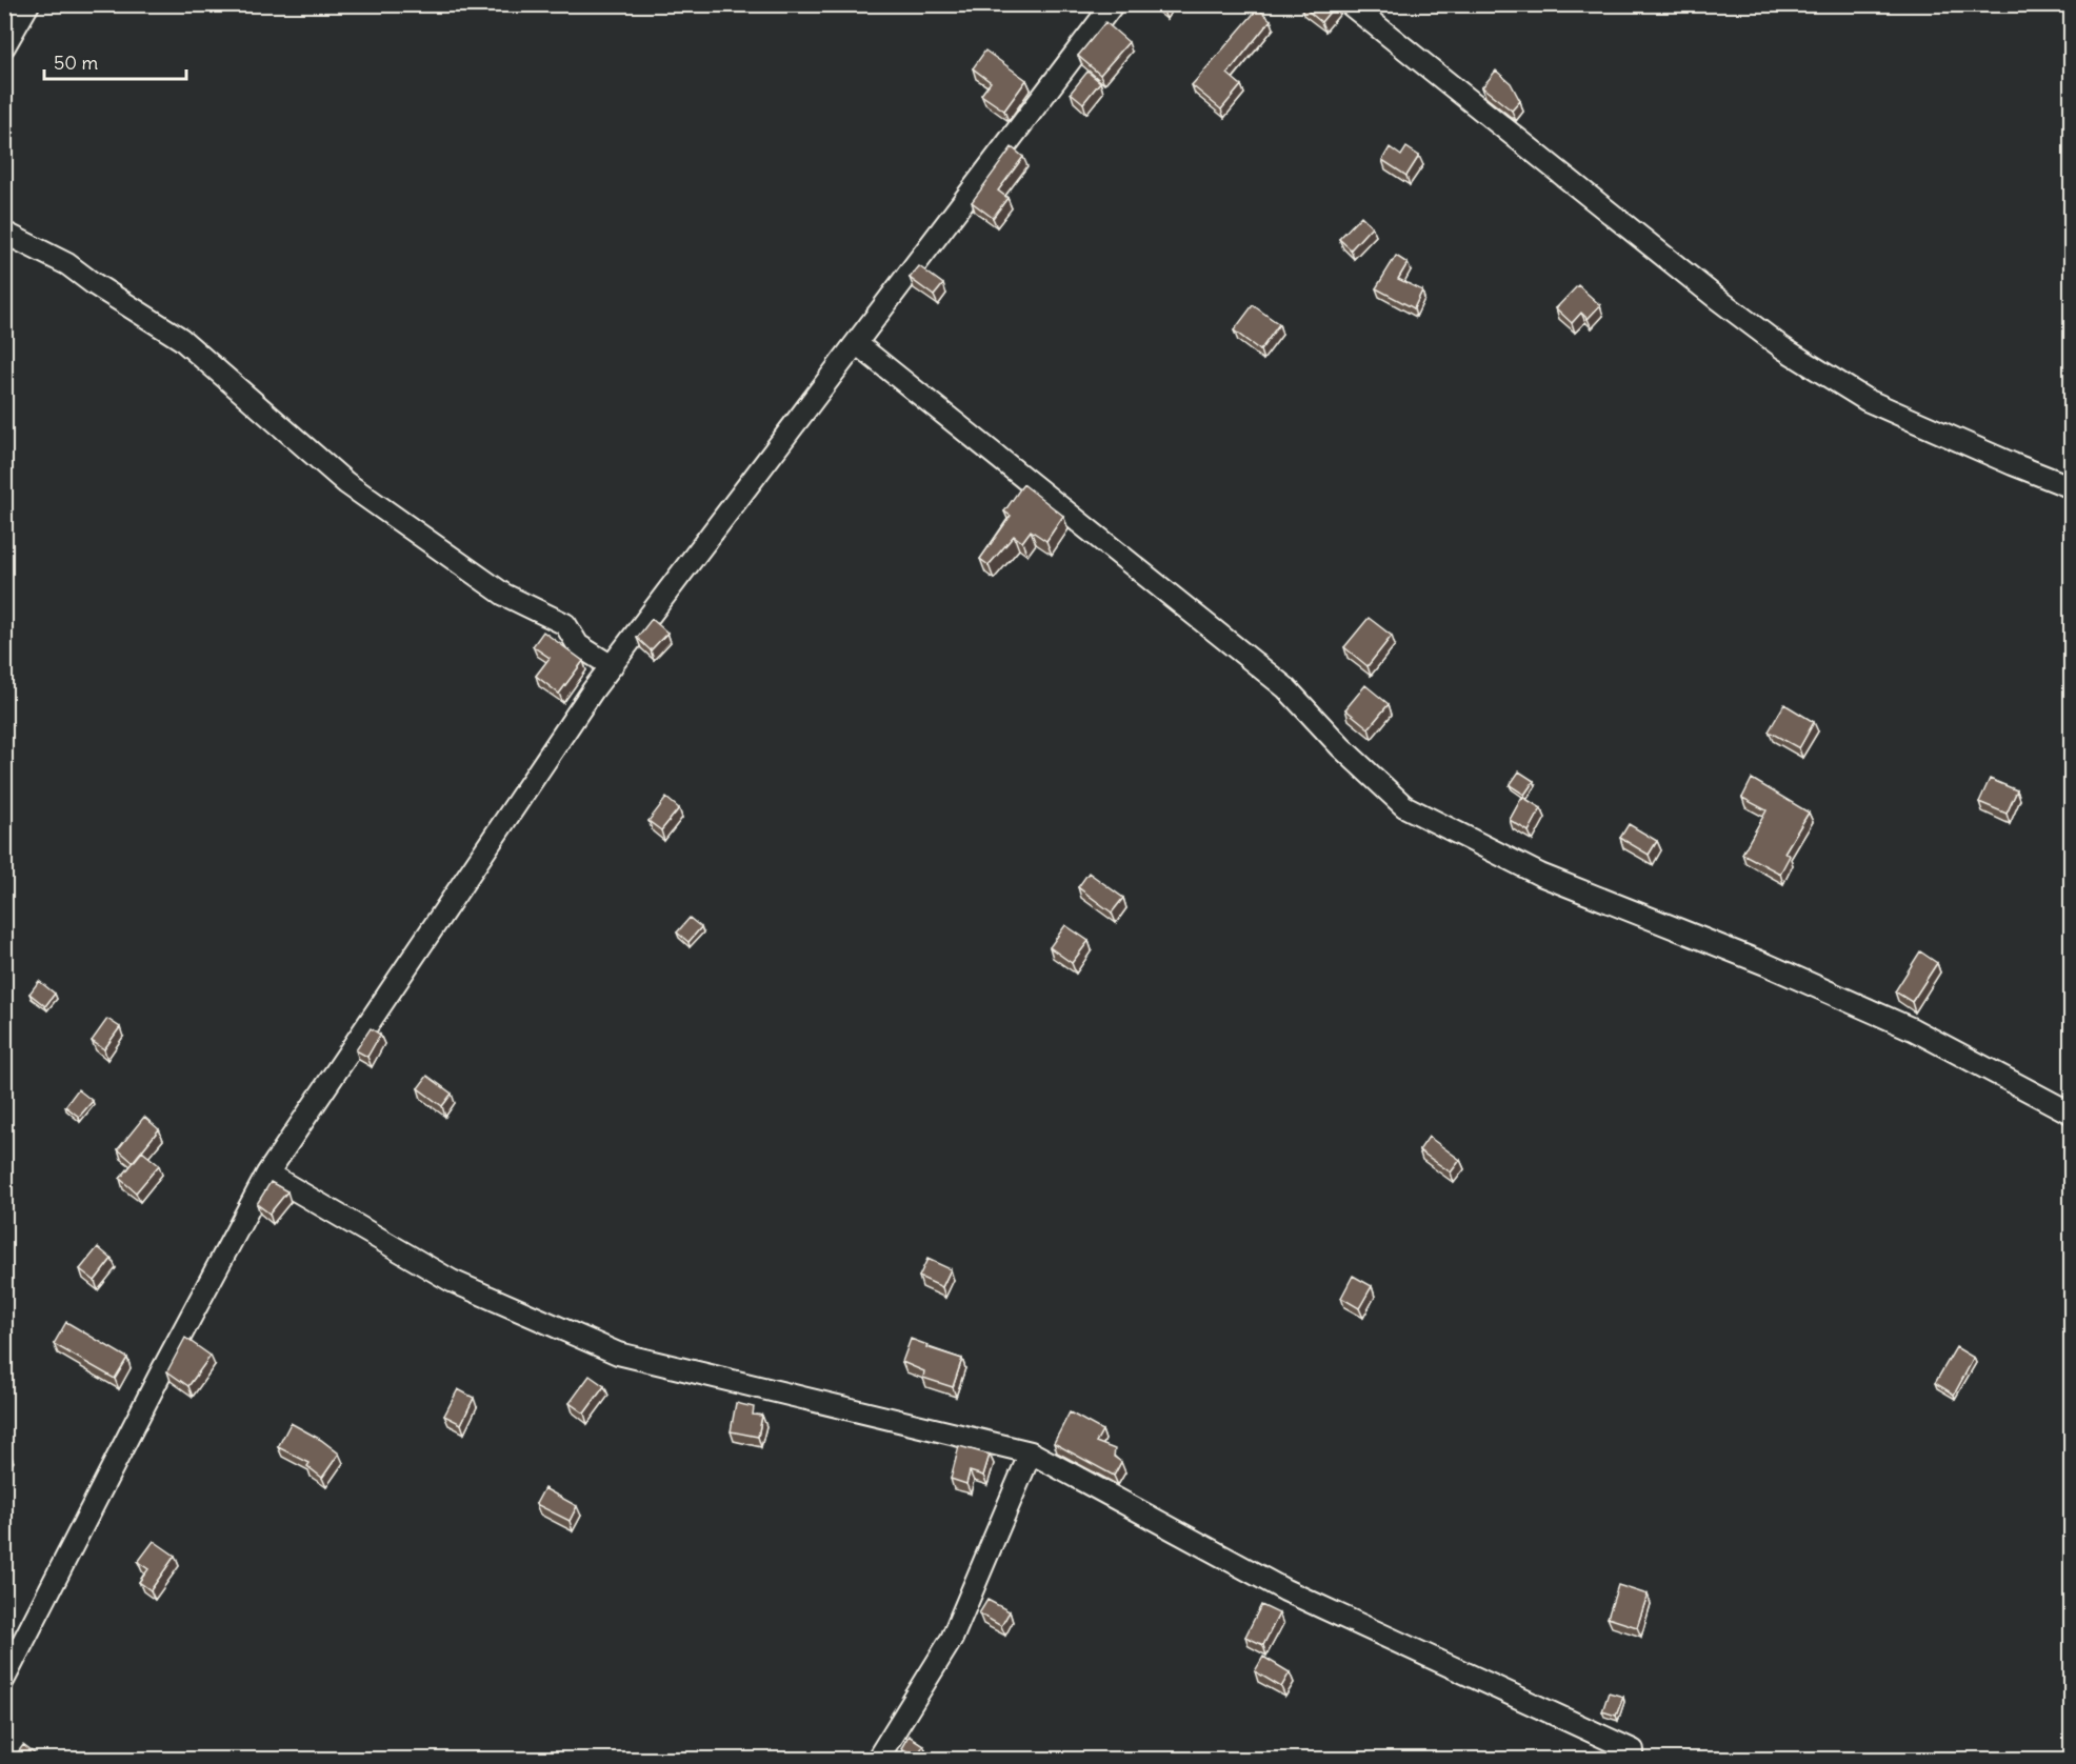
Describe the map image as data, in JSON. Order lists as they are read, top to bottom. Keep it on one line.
{"scale_bar":"50 m"}
